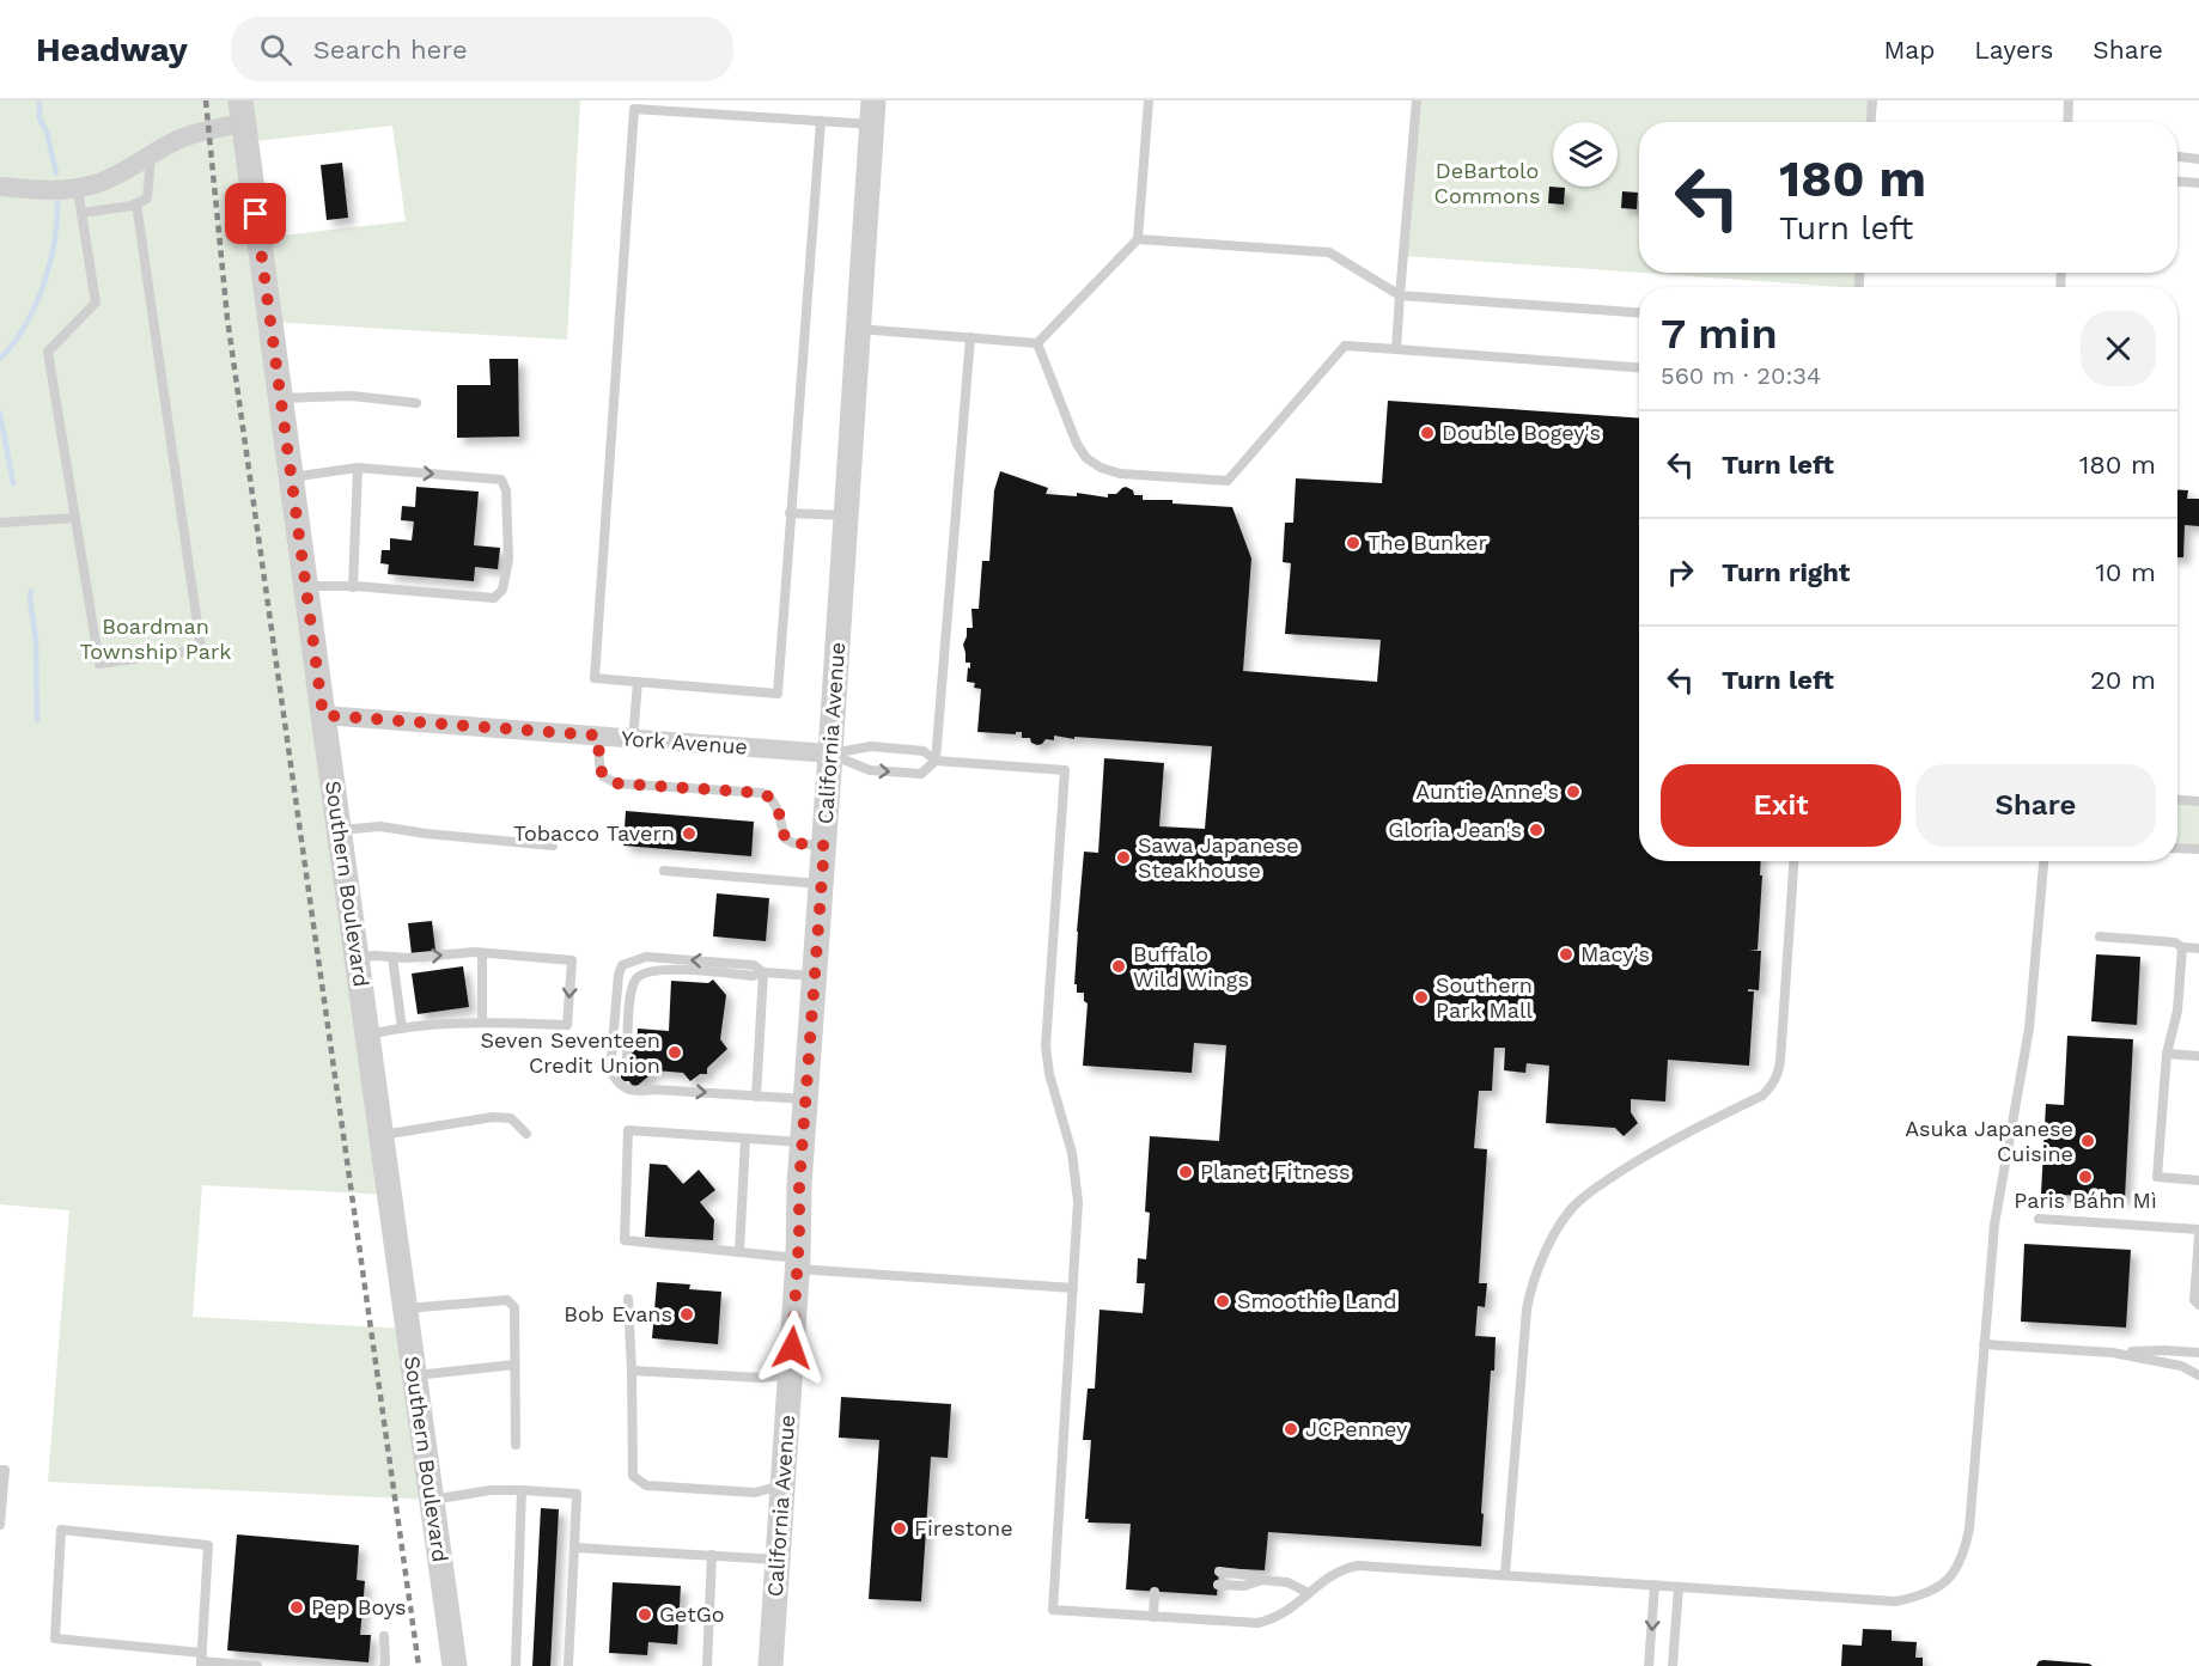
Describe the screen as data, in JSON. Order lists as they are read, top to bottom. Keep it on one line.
{"streets":{"street":["California Avenue","York Avenue","Southern Boulevard"]},"crossings":[["California Avenue","York Avenue"],["York Avenue","Southern Boulevard"]],"parks":["DeBartolo Commons","Boardman Township Park"],"places":["Double Bogey's","The Bunker","Auntie Anne's","Gloria Jean's","Tobacco Tavern","Sawa Japanese Steakhouse","Macy's","Buffalo Wild Wings","Southern Park Mall","Seven Seventeen Credit Union","Asuka Japanese Cuisine","Planet Fitness","Paris Báhn Mì","Smoothie Land","Bob Evans","JCPenney","Firestone","Pep Boys","GetGo"],"page":{"header":"Headway","search":"Search here","nav":["Map","Layers","Share"],"turn":["180 m","Turn left"],"heading":["7 min","560 m · 20:34"],"list":[{"name":"Turn left","value":"180 m"},{"name":"Turn right","value":"10 m"},{"name":"Turn left","value":"20 m"}],"buttons":["Exit","Share"]}}
